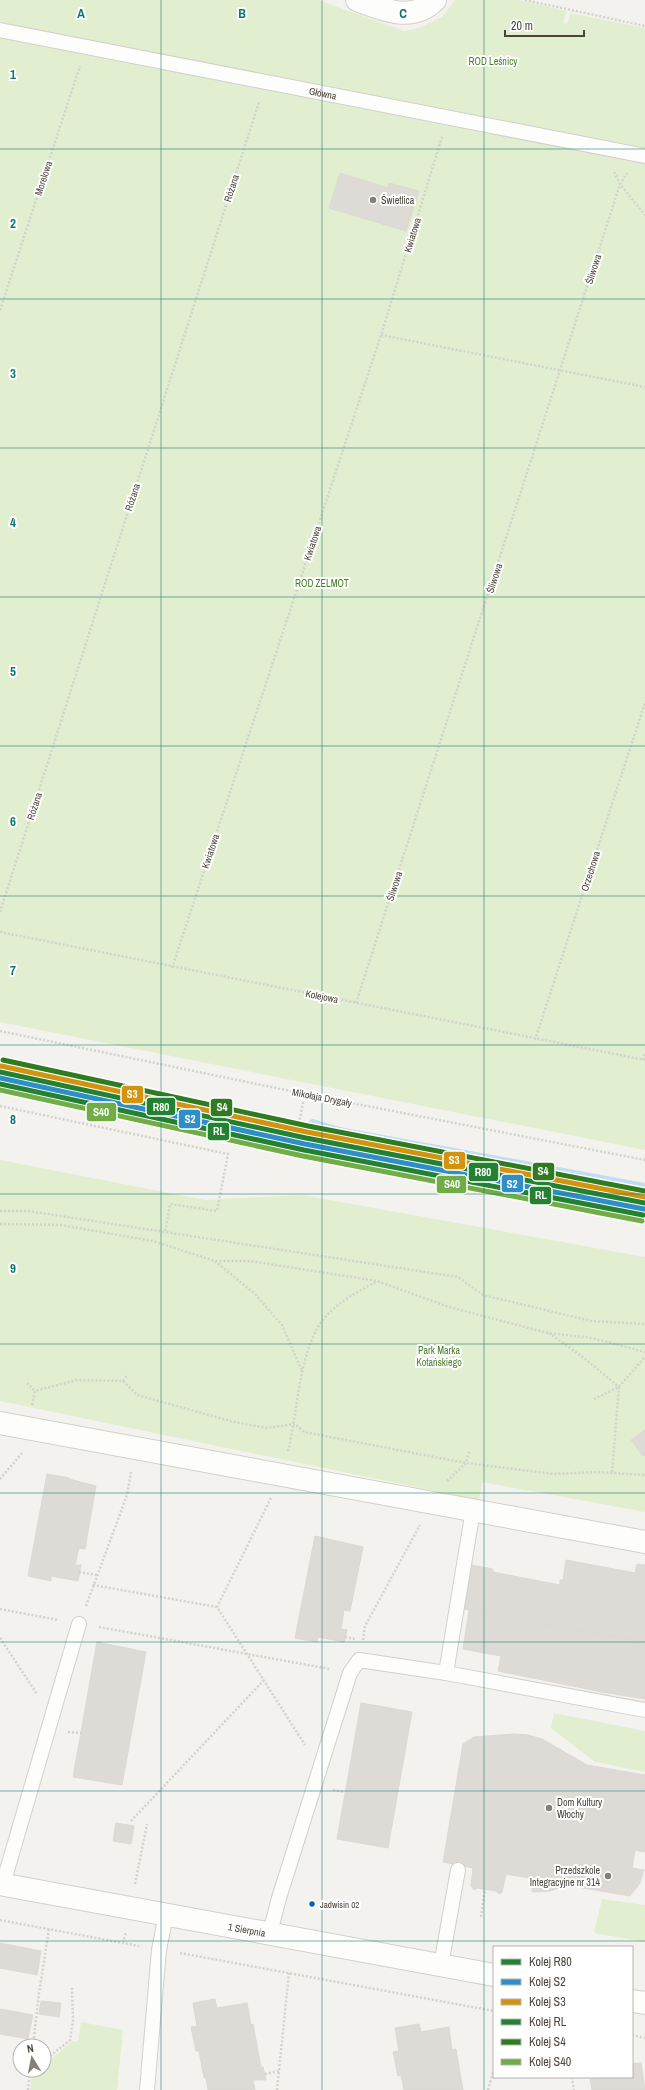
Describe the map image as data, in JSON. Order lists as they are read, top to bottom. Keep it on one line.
{"streets":{"street":["1 Sierpnia"],"lane":["Główna"],"path":["Morelowa","Różana","Kwiatowa","Śliwowa","Orzechowa","Kolejowa","Mikołaja Drygały"]},"crossings":[["Główna","Morelowa"],["Główna","Różana"],["Główna","Kwiatowa"],["Główna","Śliwowa"],["Kwiatowa","Kolejowa"],["Śliwowa","Kolejowa"],["Orzechowa","Kolejowa"]],"parks":["ROD Leśnicy","ROD ZELMOT","Park Marka Kotańskiego"],"places":["Świetlica","Dom Kultury Włochy","Przedszkole Integracyjne nr 314","Jadwisin 02"],"lines":["rail line S4","rail line S3","rail line R80","rail line S2","rail line RL","rail line S40"],"legend":["Kolej R80","Kolej S2","Kolej S3","Kolej RL","Kolej S4","Kolej S40"],"scale_bar":"20 m","north":"top","grid":{"columns":["A","B","C"],"rows":["1","2","3","4","5","6","7","8","9"]}}
